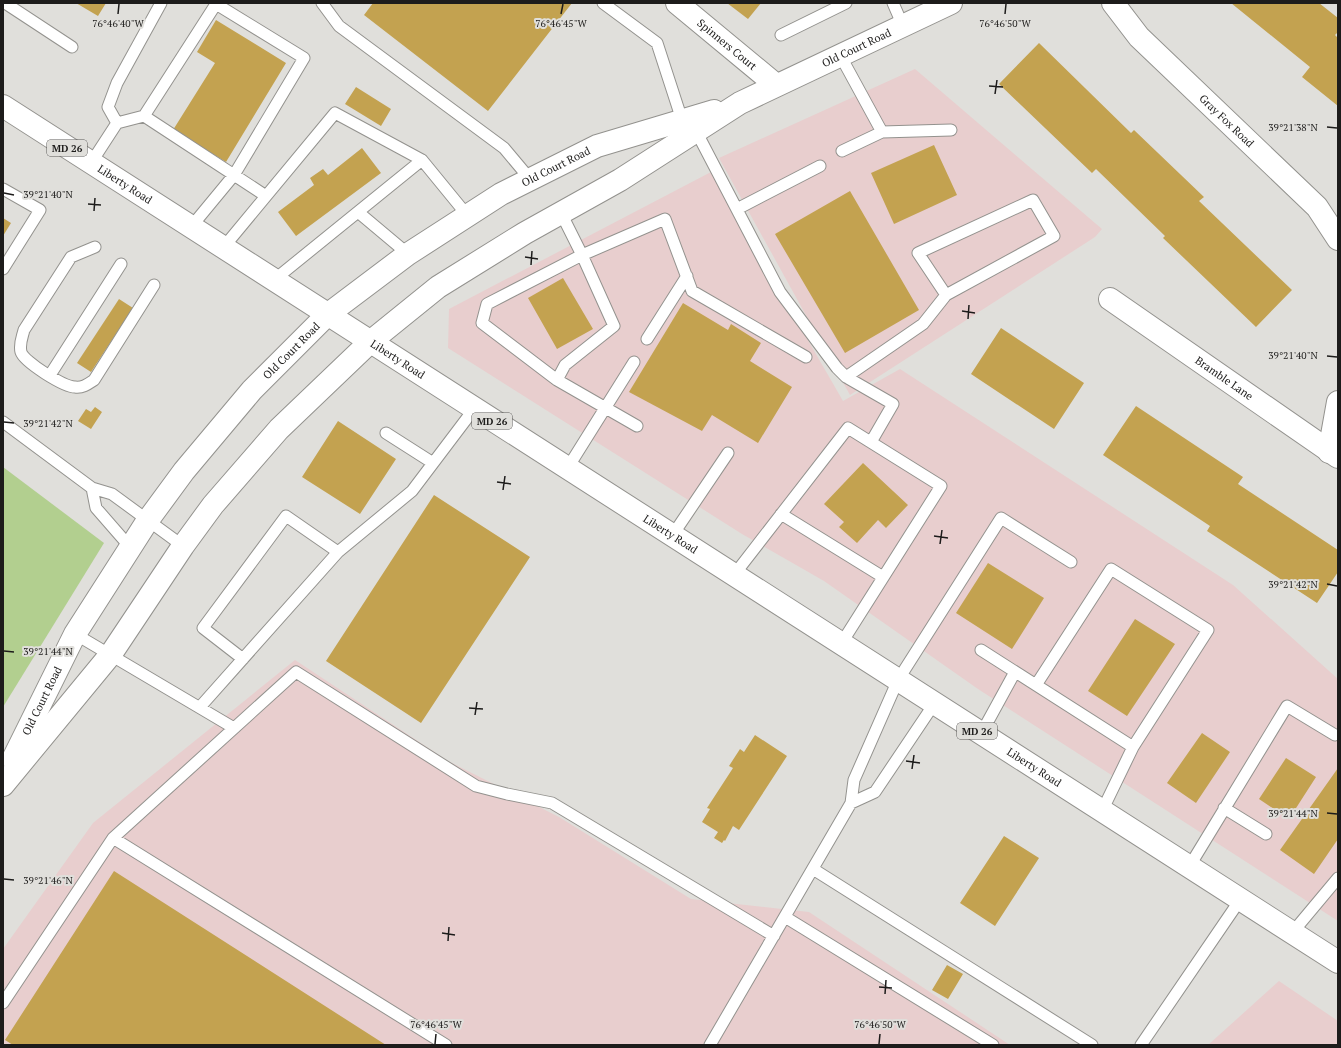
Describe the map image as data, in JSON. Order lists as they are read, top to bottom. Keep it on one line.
{"streets":{"main road":["Spinners Court","Old Court Road","Gray Fox Road","MD 26","Liberty Road","Bramble Lane"]},"crossings":[["Spinners Court","Old Court Road"],["Old Court Road","Liberty Road"]],"coordinates":["76°46'40\"W","76°46'45\"W","76°46'50\"W","39°21'38\"N","39°21'40\"N","39°21'42\"N","39°21'44\"N","39°21'46\"N"]}
